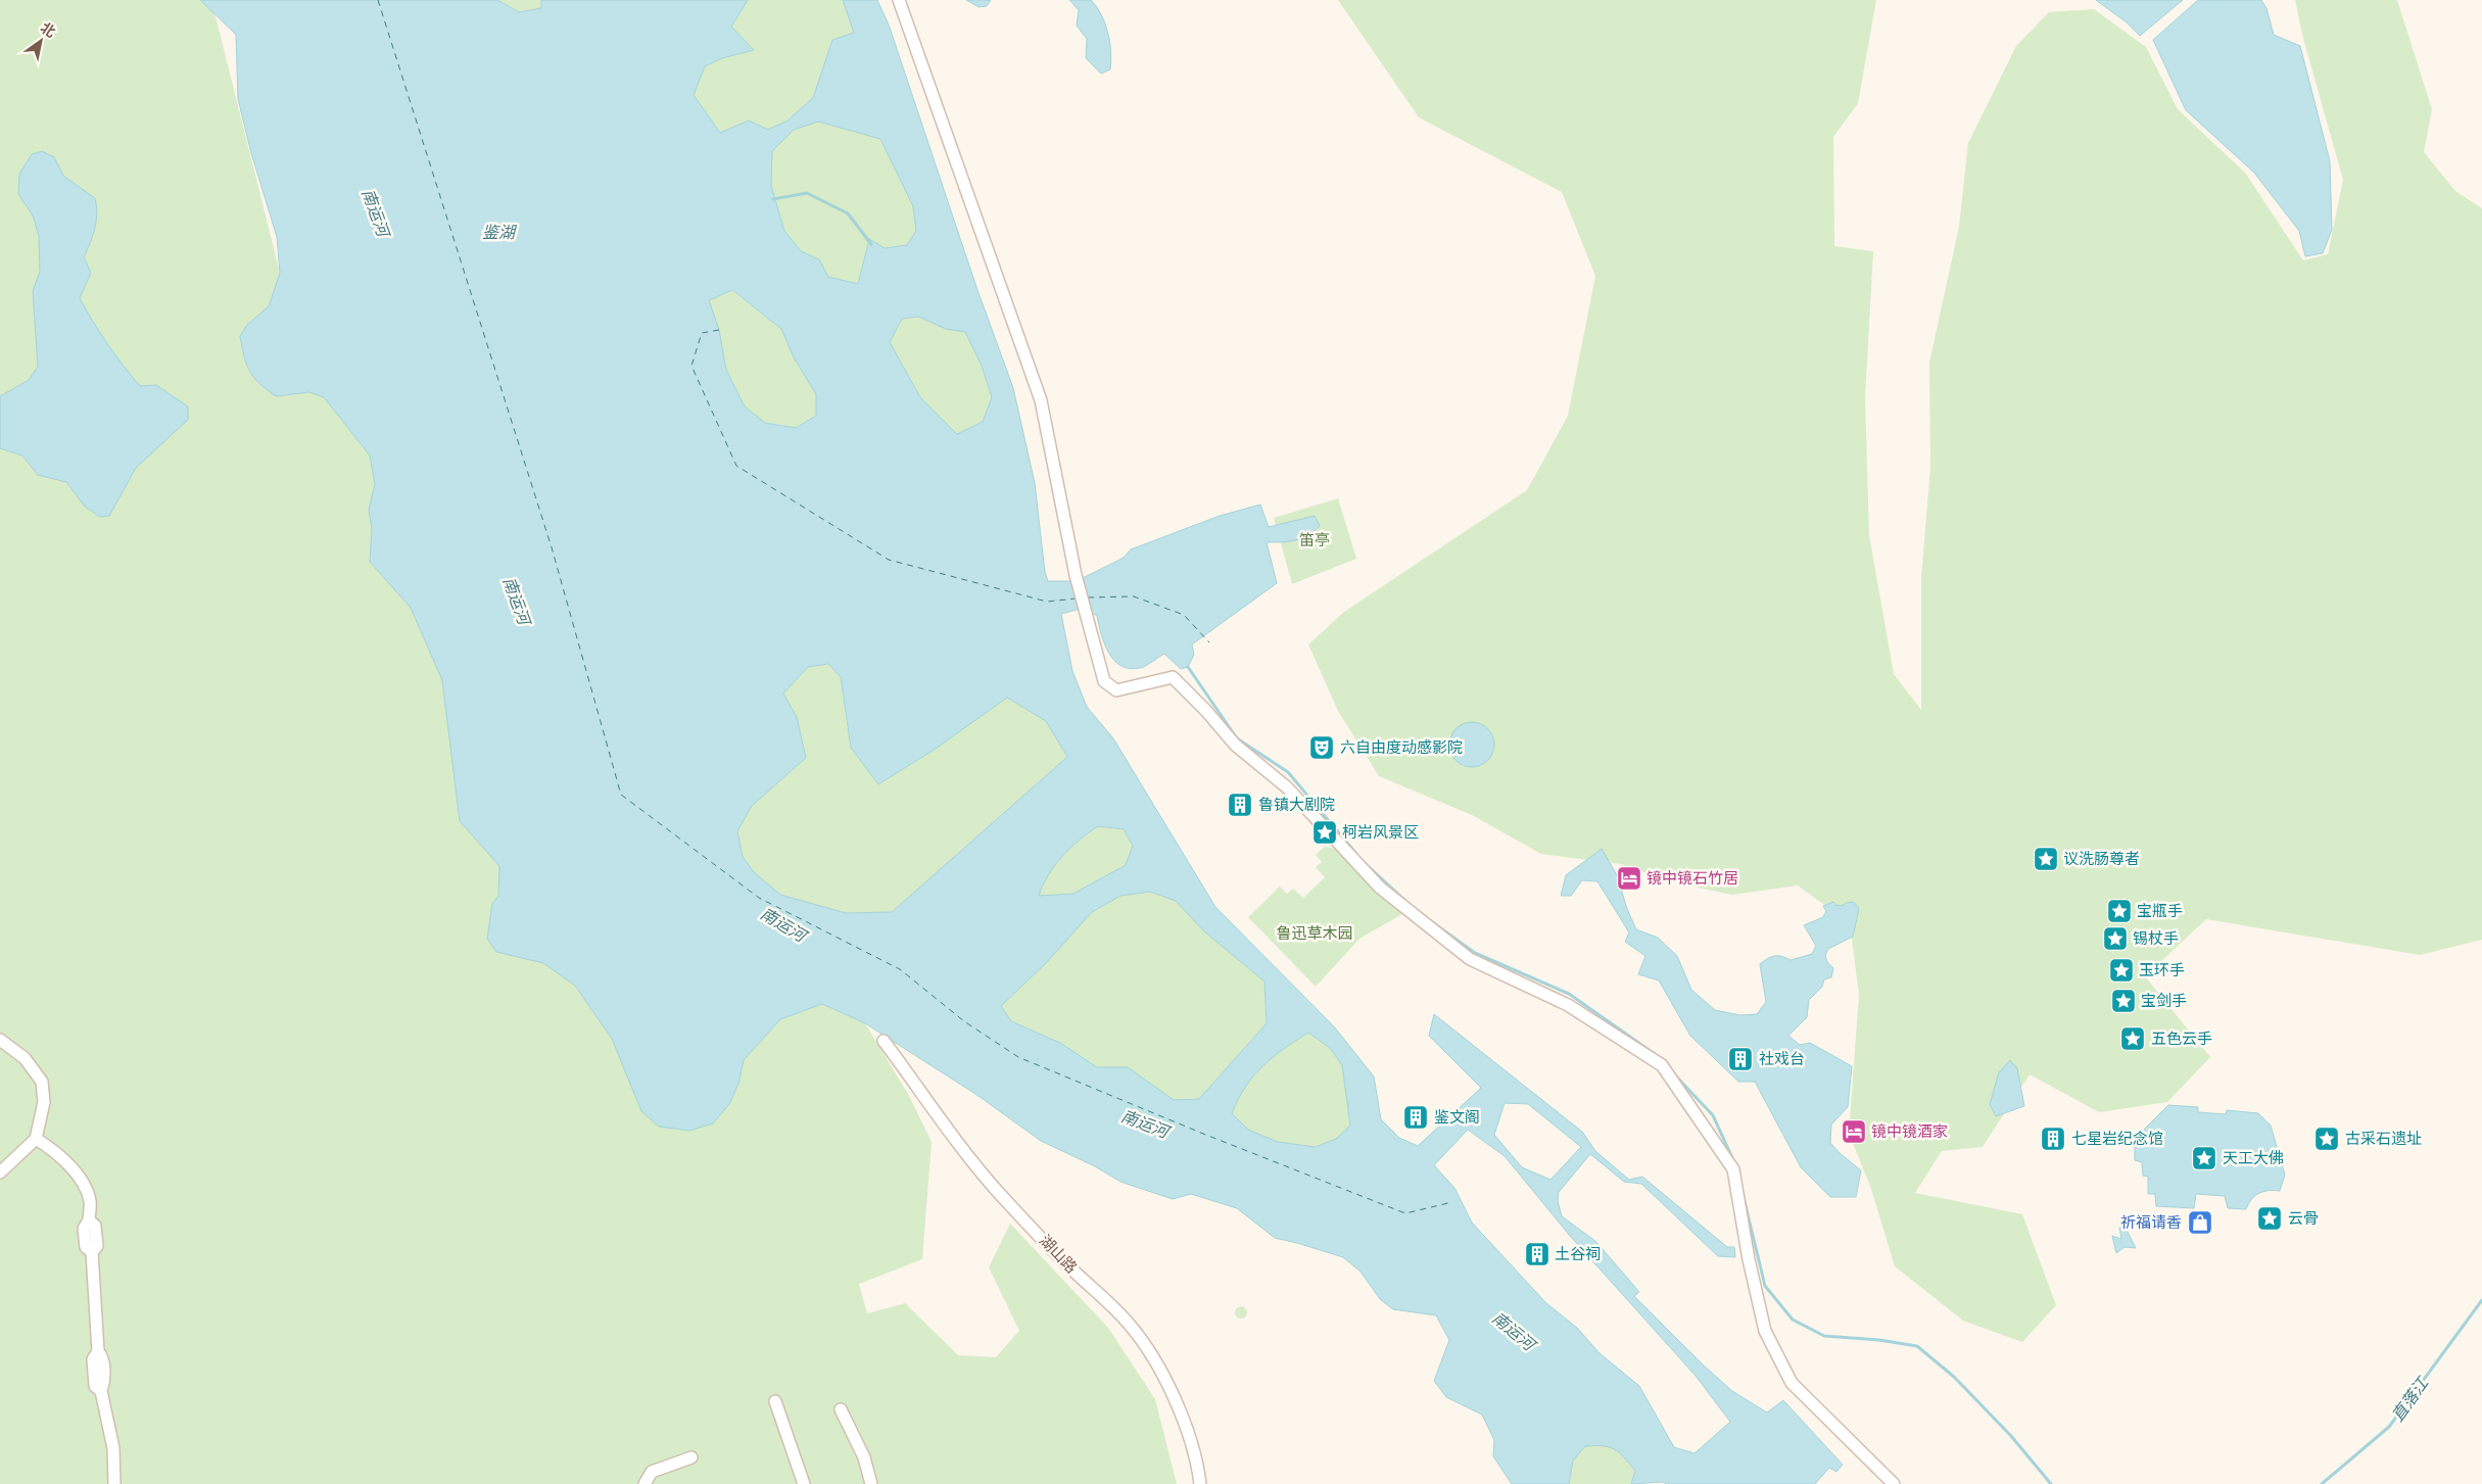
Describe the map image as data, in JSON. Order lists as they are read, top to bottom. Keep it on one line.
{"streets":{"street":["湖山路"]},"water":["南运河","鉴湖","直落江"],"parks":["笛亭","鲁迅草木园"],"places":{"theatre":["六自由度动感影院"],"building":["鲁镇大剧院","社戏台","鉴文阁","七星岩纪念馆","土谷祠"],"place":["柯岩风景区","议洗肠尊者","宝瓶手","锡杖手","玉环手","宝剑手","五色云手","古采石遗址","天工大佛","云骨"],"hotel":["镜中镜石竹居","镜中镜酒家"],"shop":["祈福请香"]},"north":"top right"}
